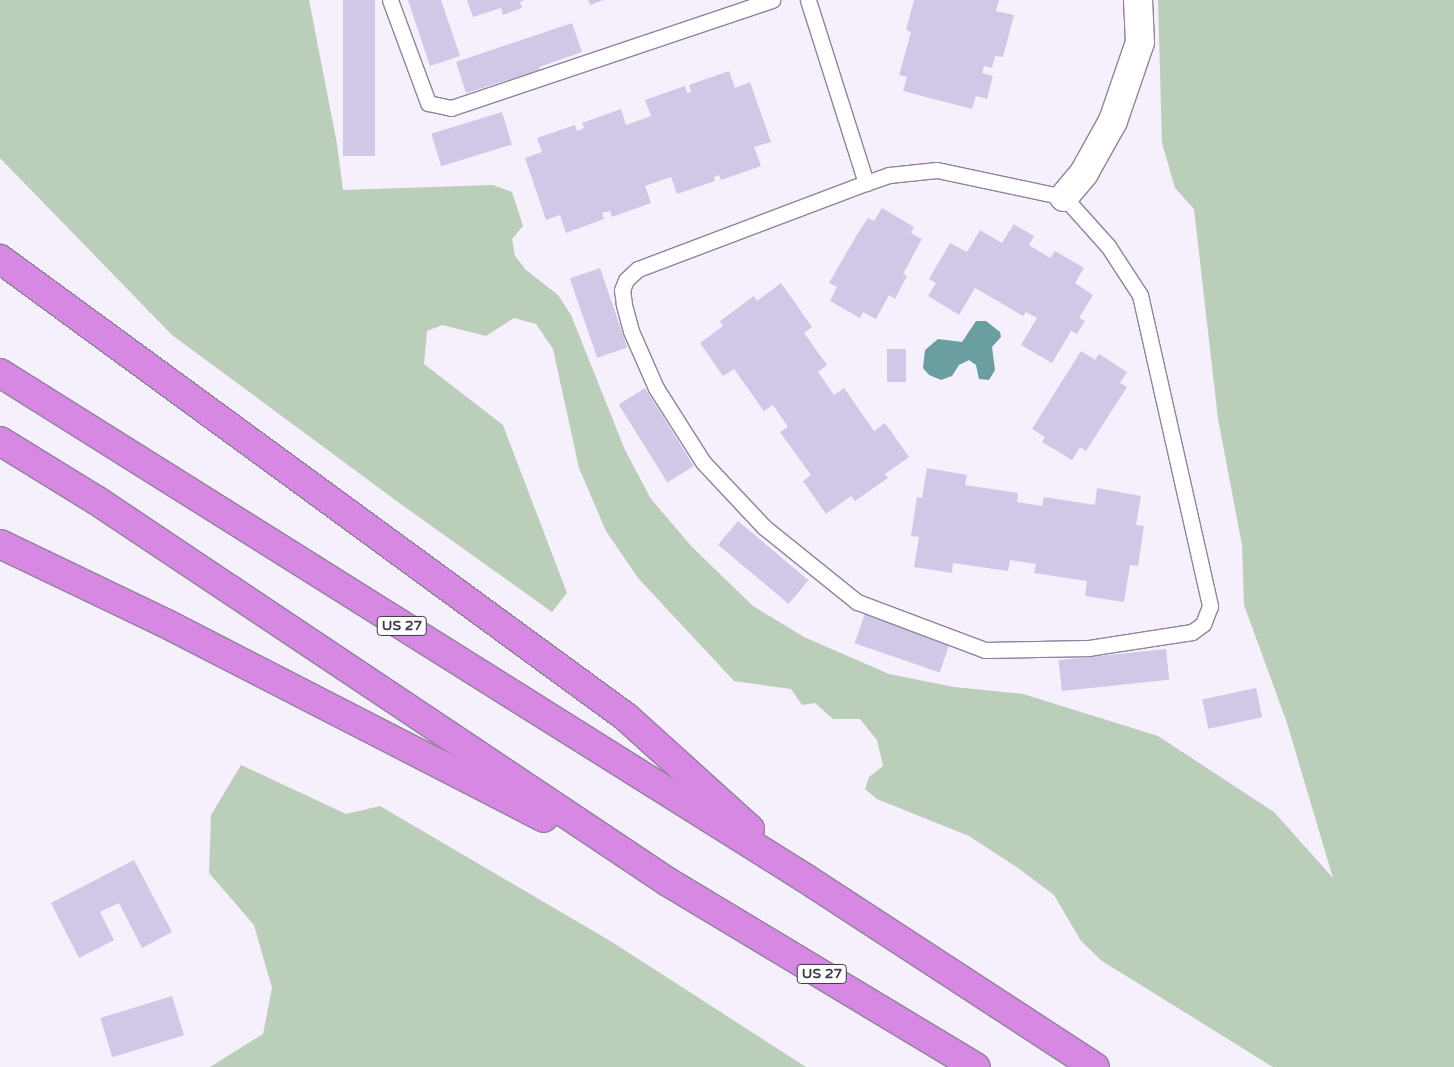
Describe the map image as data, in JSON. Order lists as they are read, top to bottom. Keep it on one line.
{"streets":{"highway":["US 27"]}}
